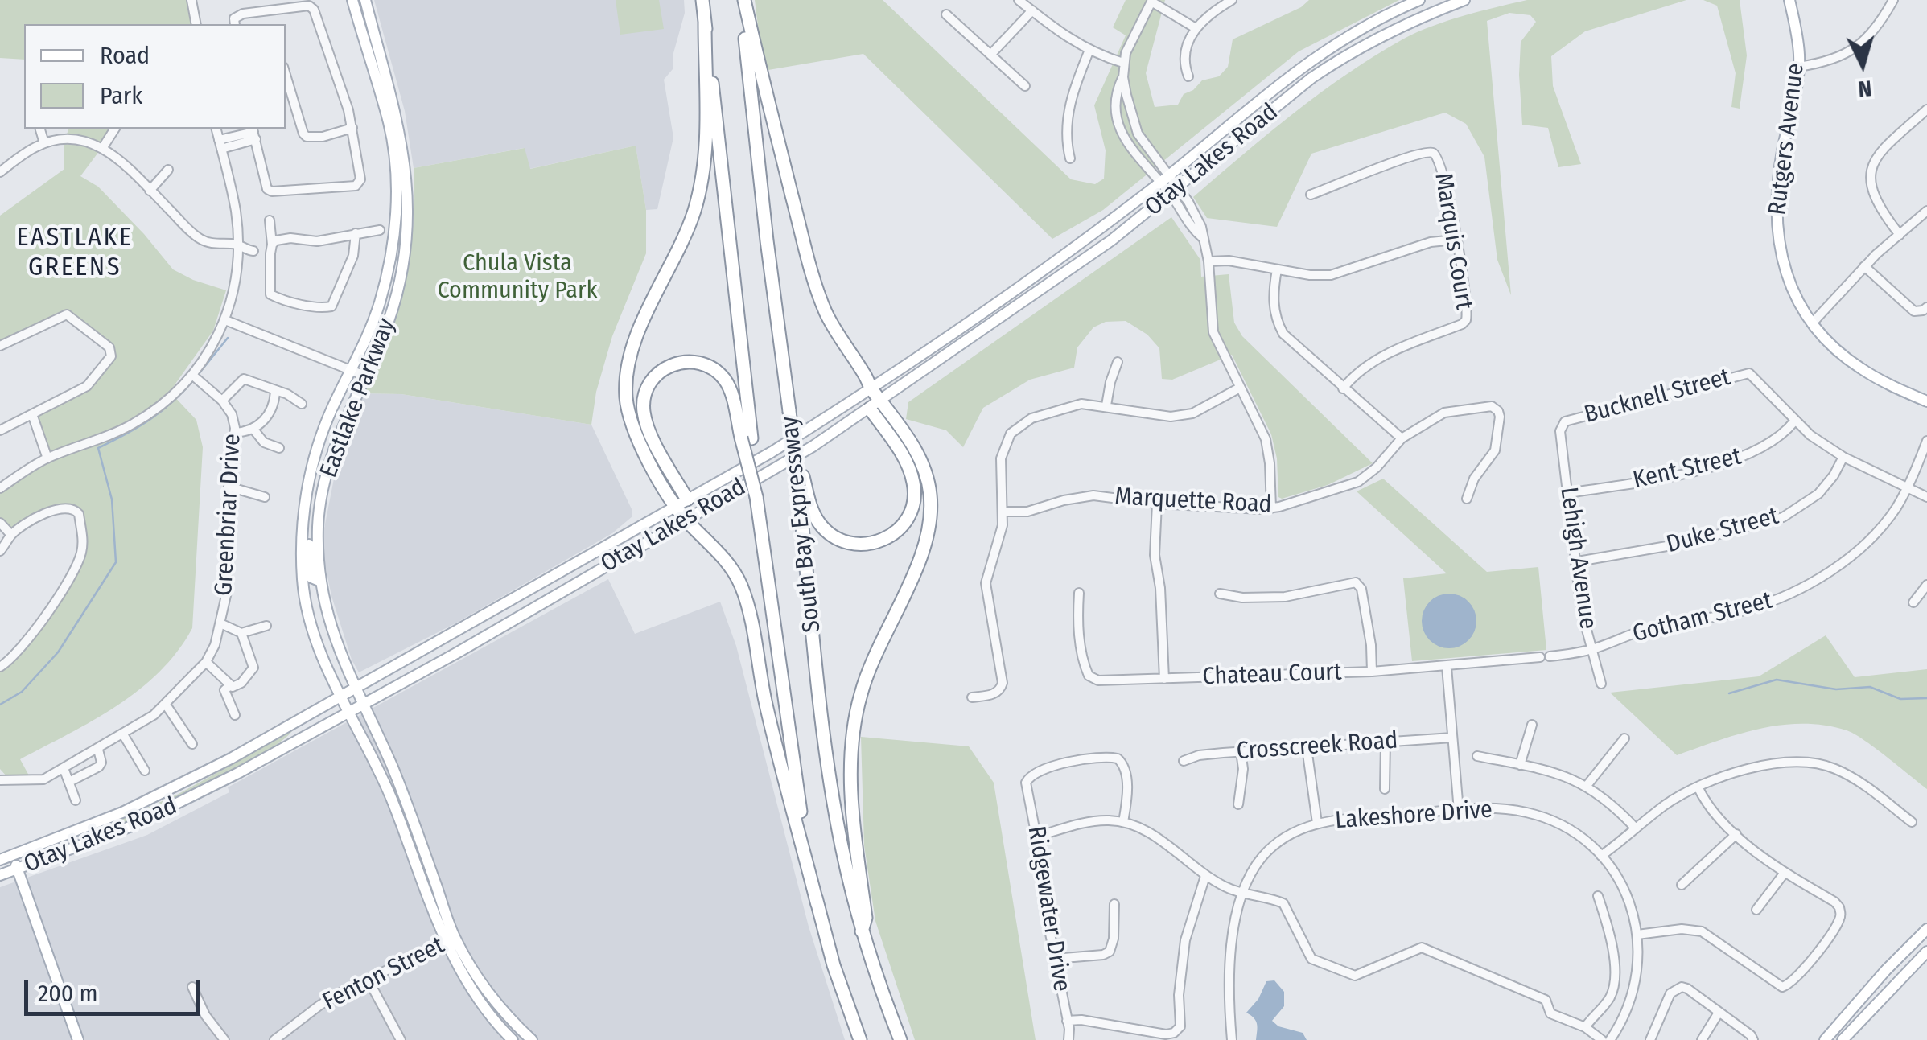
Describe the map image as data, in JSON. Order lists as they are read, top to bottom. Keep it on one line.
{"streets":{"highway":["South Bay Expressway"],"main road":["Rutgers Avenue","Otay Lakes Road","Eastlake Parkway"],"street":["Marquis Court","Bucknell Street","Kent Street","Marquette Road","Greenbriar Drive","Duke Street","Lehigh Avenue","Gotham Street","Chateau Court","Crosscreek Road","Lakeshore Drive","Ridgewater Drive","Fenton Street"]},"crossings":[["Otay Lakes Road","Eastlake Parkway"],["Bucknell Street","Kent Street"],["Bucknell Street","Lehigh Avenue"],["Eastlake Parkway","Fenton Street"],["Kent Street","Lehigh Avenue"],["Duke Street","Lehigh Avenue"],["Lehigh Avenue","Gotham Street"],["Gotham Street","Chateau Court"]],"districts":["EASTLAKE GREENS"],"parks":["Chula Vista Community Park"],"legend":["Road","Park"],"scale_bar":"200 m","north":"bottom"}
